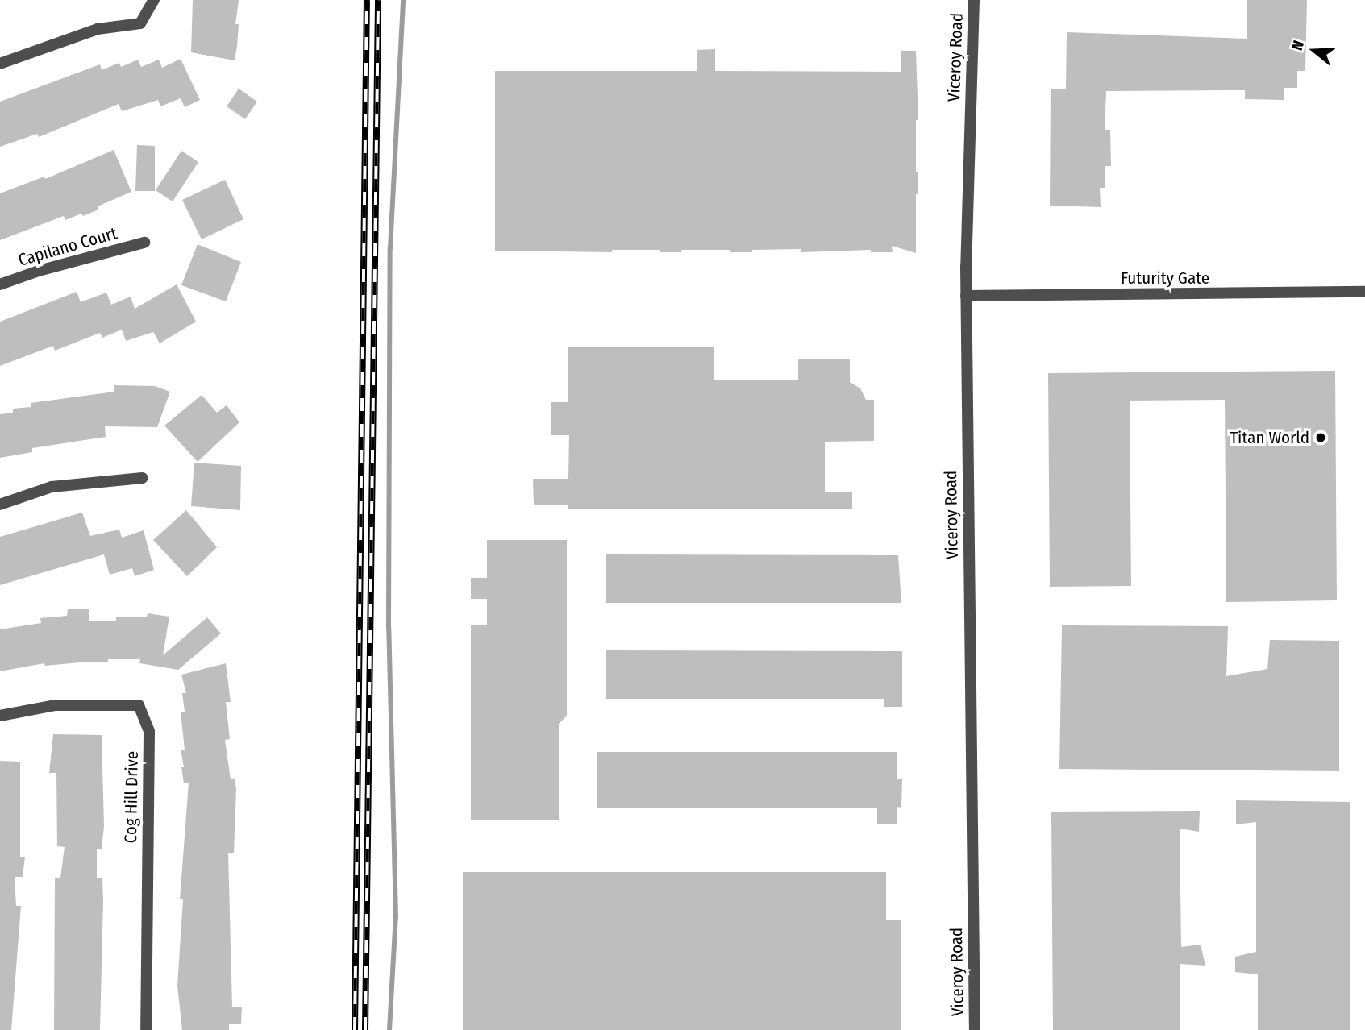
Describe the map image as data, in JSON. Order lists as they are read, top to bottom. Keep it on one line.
{"streets":{"street":["Viceroy Road","Capilano Court","Futurity Gate","Cog Hill Drive"]},"crossings":[["Viceroy Road","Futurity Gate"]],"places":["Titan World"],"north":"left"}
